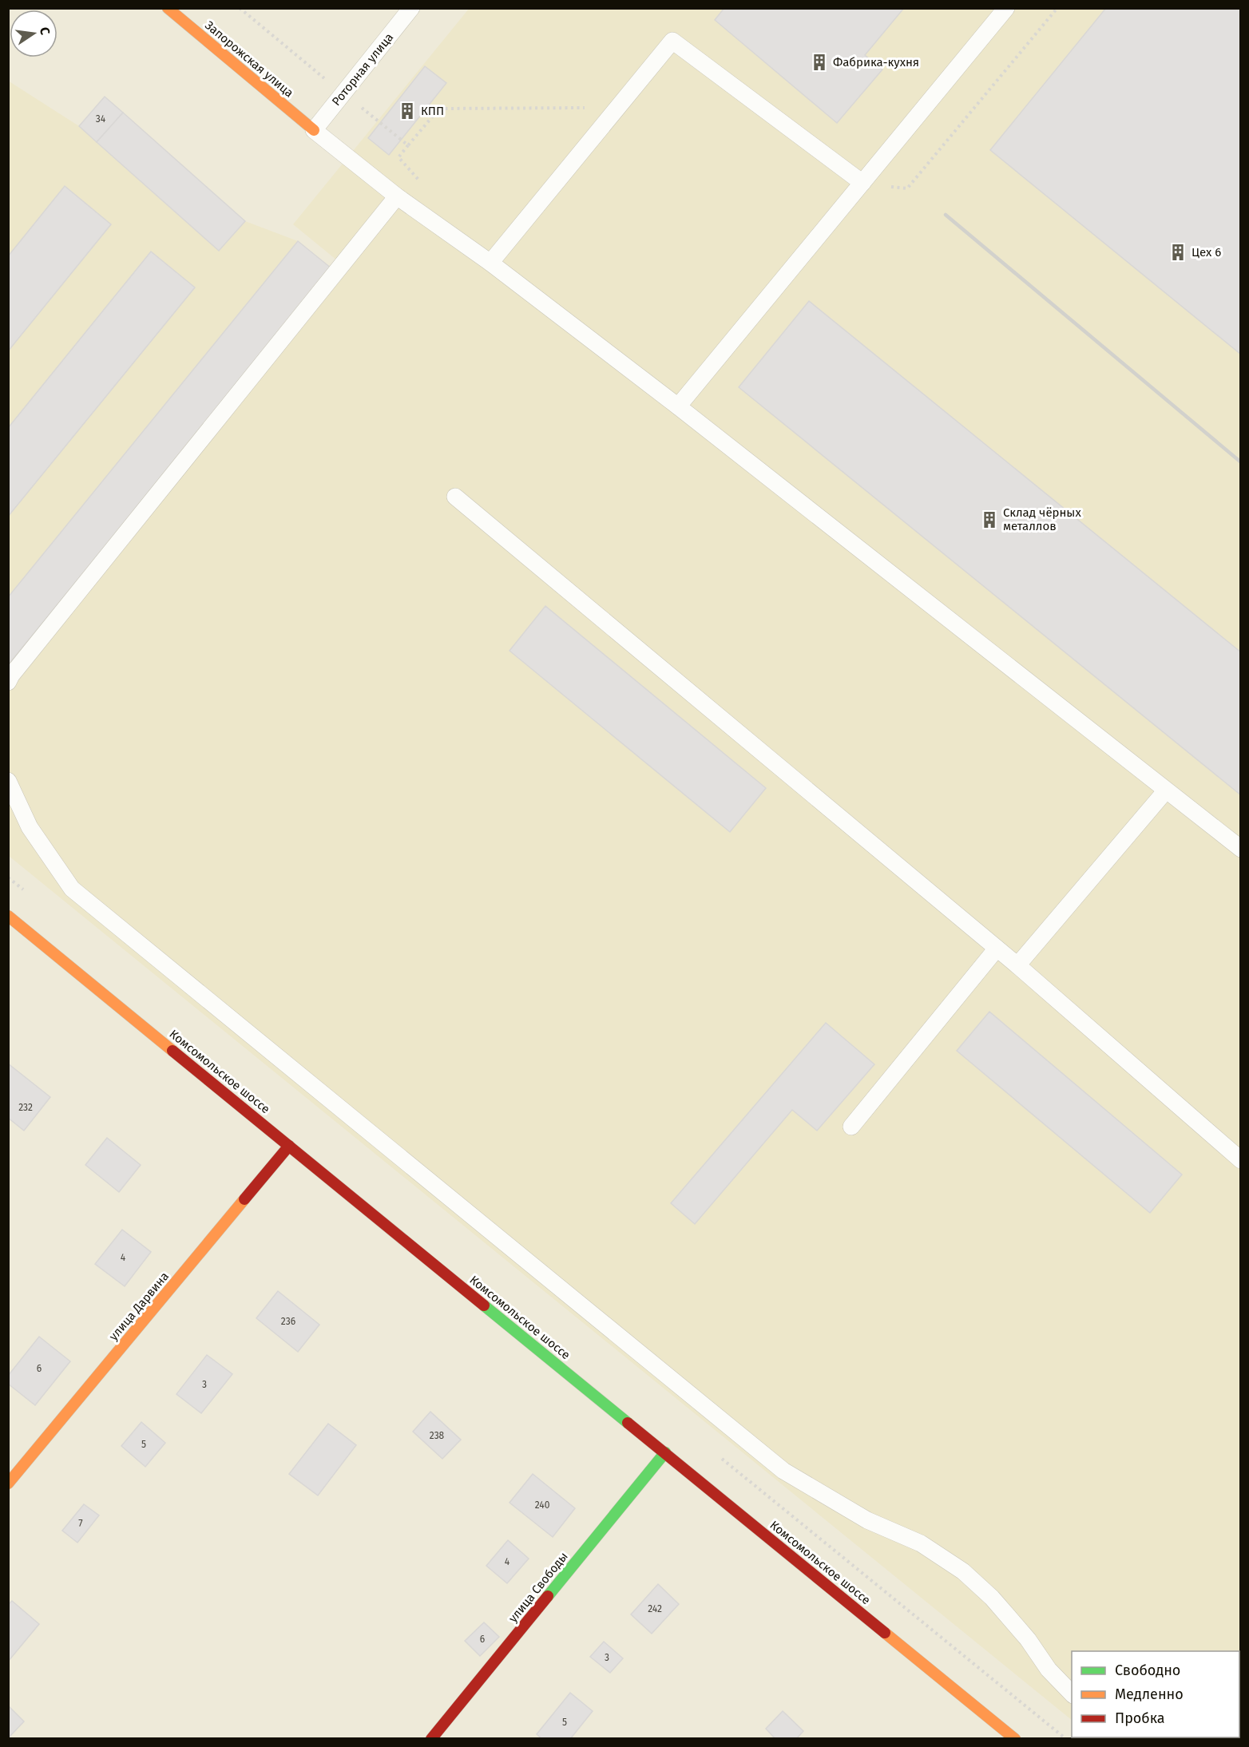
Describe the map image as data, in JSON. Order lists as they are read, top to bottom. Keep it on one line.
{"streets":{"main road":["Запорожская улица","Комсомольское шоссе","улица Дарвина","улица Свободы"],"lane":["Роторная улица"]},"crossings":[["Запорожская улица","Роторная улица"],["Комсомольское шоссе","улица Дарвина"],["Комсомольское шоссе","улица Свободы"]],"places":{"building":["Фабрика-кухня","КПП","Цех 6","Склад чёрных металлов"]},"house_numbers":["34","232","4","236","6","3","238","5","240","7","4","242","6","3","5"],"legend":["Свободно","Медленно","Пробка"],"north":"right"}
